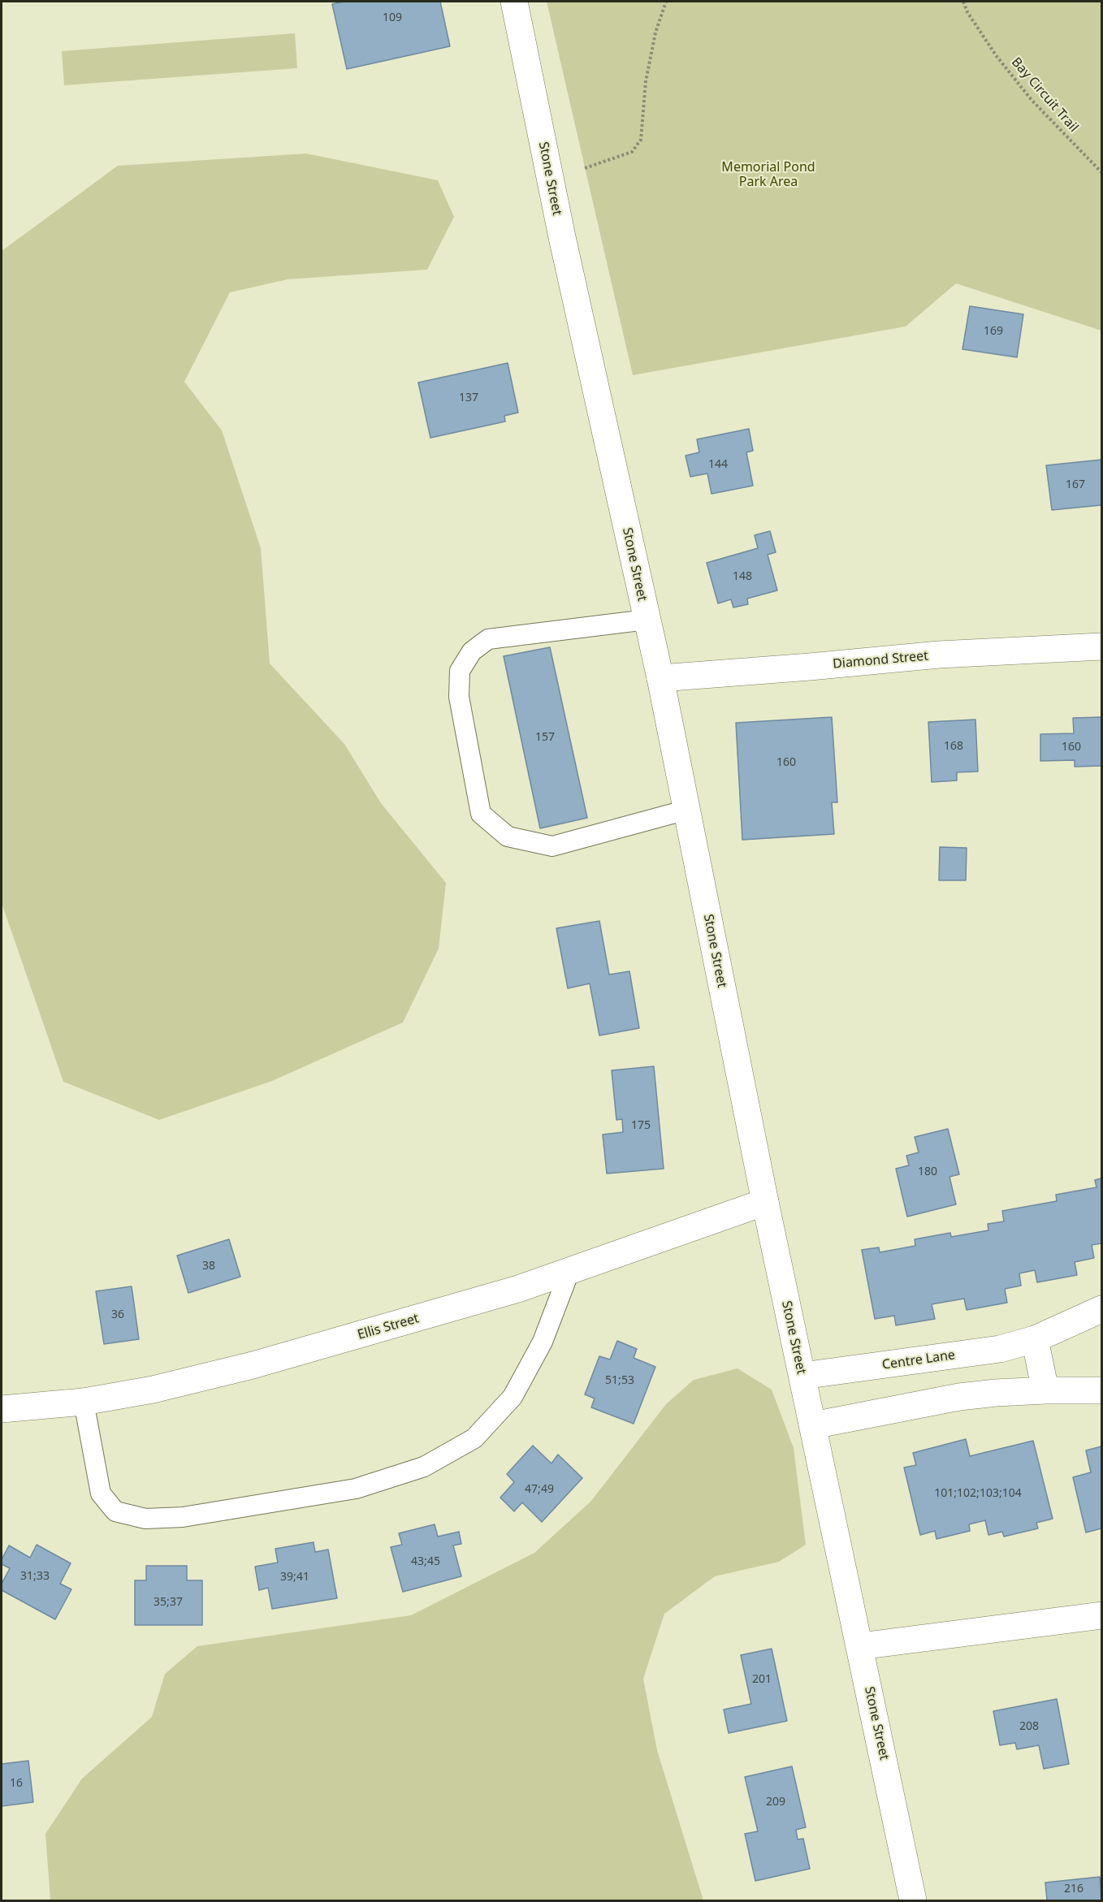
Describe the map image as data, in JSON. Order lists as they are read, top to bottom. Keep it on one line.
{"streets":{"street":["Stone Street","Diamond Street","Ellis Street","Centre Lane"],"path":["Bay Circuit Trail"]},"crossings":[["Stone Street","Diamond Street"],["Stone Street","Ellis Street"],["Stone Street","Centre Lane"]],"parks":["Memorial Pond Park Area"],"house_numbers":["109","169","137","144","167","148","157","168","160","160","175","180","38","36","51;53","47;49","101;102;103;104","43;45","31;33","39;41","35;37","201","208","16","209","216"]}
